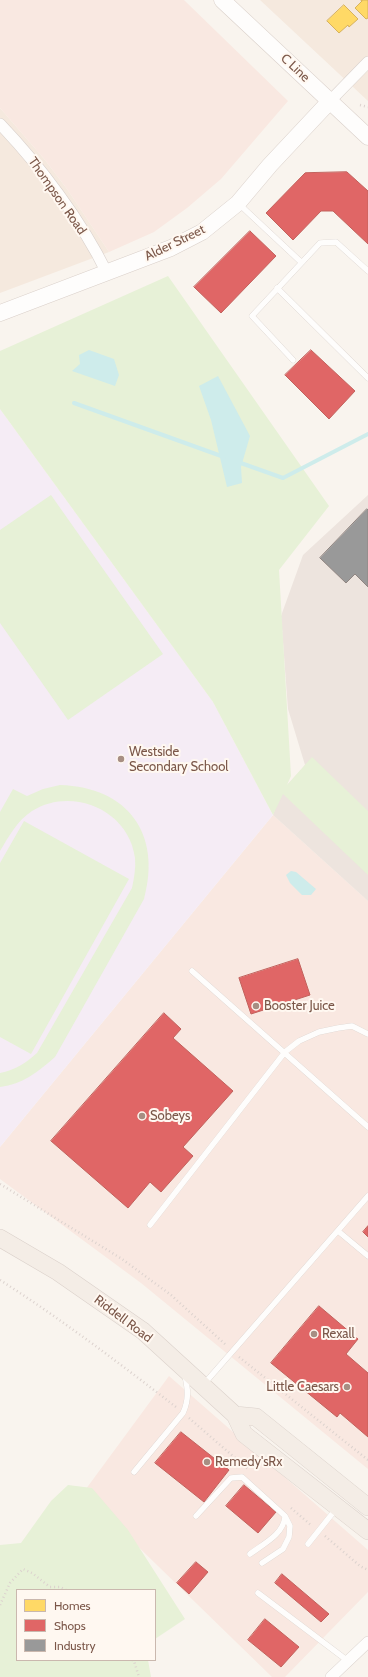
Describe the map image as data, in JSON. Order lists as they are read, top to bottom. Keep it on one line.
{"streets":{"main road":["Riddell Road"],"street":["C Line","Thompson Road","Alder Street"]},"crossings":[["C Line","Alder Street"],["Thompson Road","Alder Street"]],"places":["Westside Secondary School","Booster Juice","Sobeys","Rexall","Little Caesars","Remedy'sRx"],"legend":["Homes","Shops","Industry"]}
